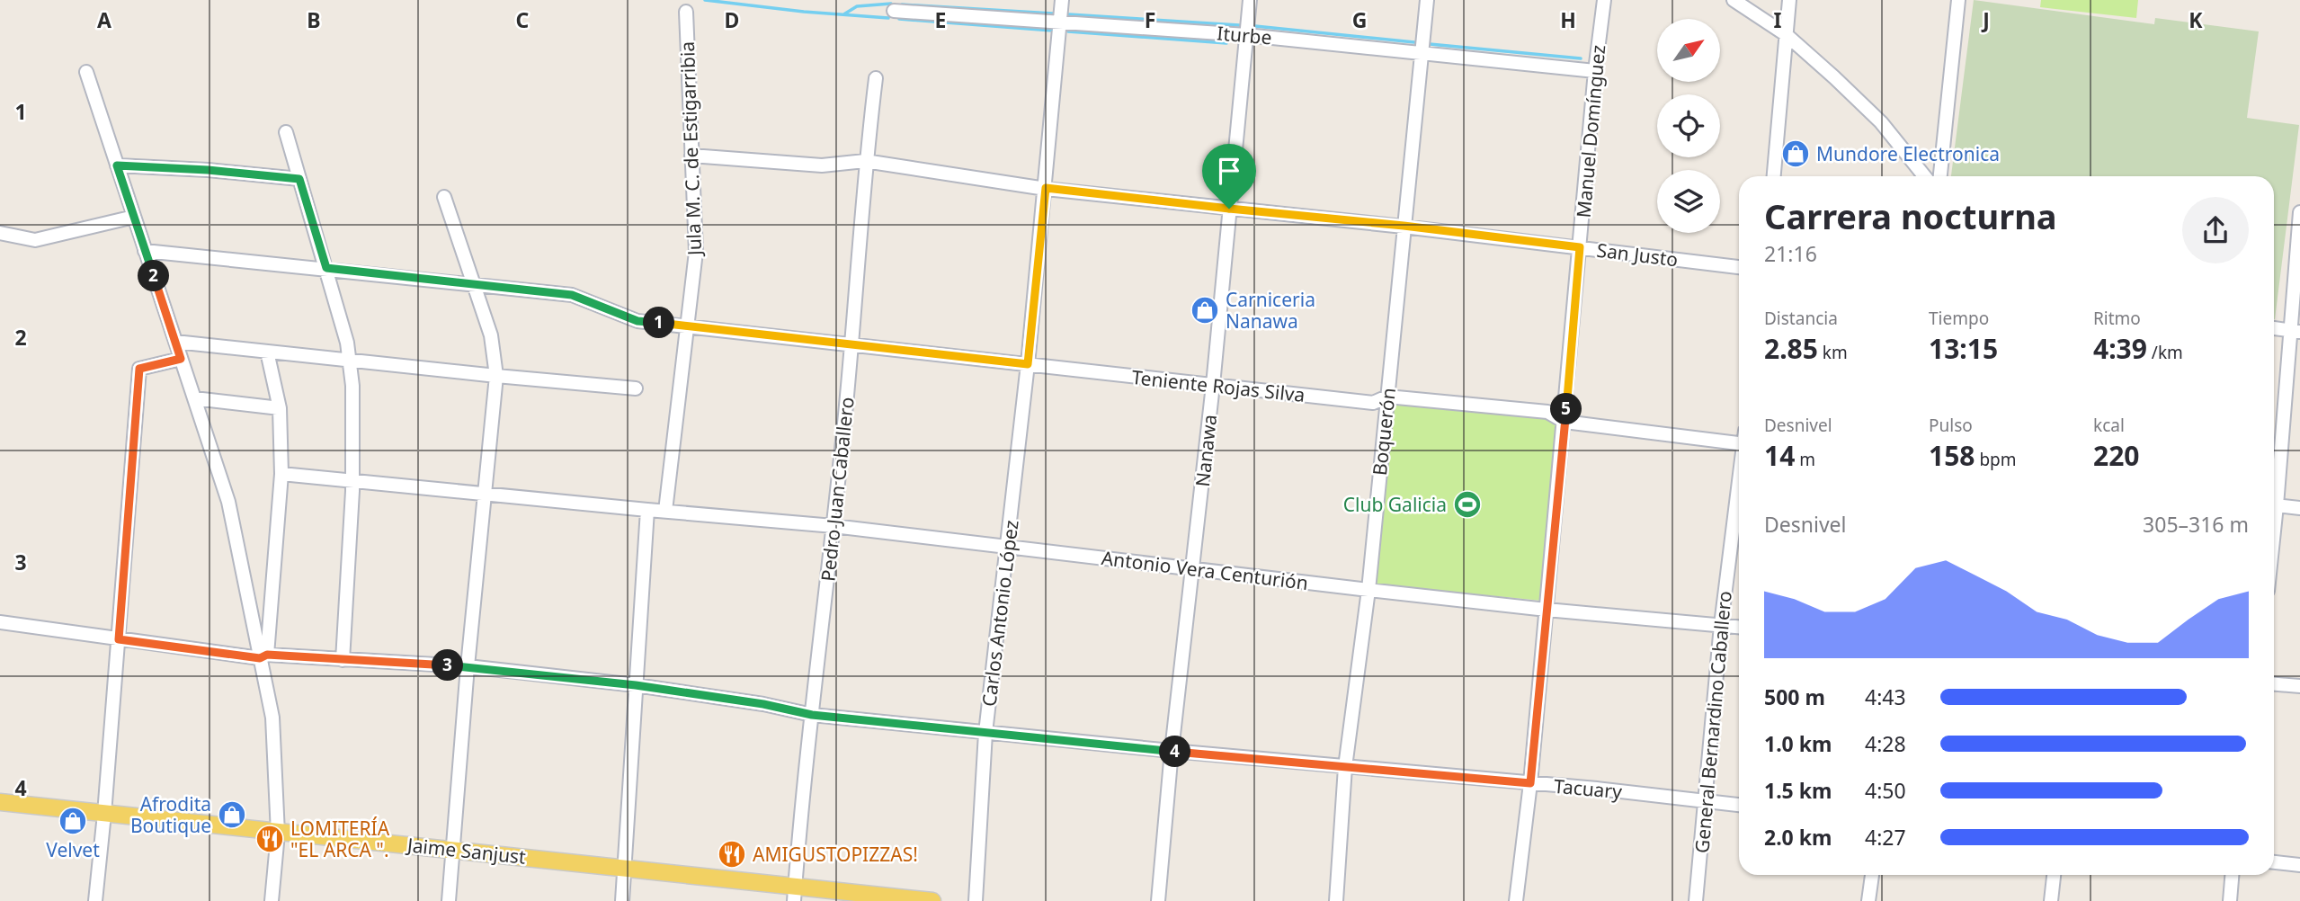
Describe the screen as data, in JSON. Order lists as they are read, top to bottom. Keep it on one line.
{"streets":{"main road":["Jaime Sanjust"],"street":["Iturbe","Manuel Domínguez","Jula M. C. de Estigarribia","San Justo","Teniente Rojas Silva","Boquerón","Nanawa","Pedro Juan Caballero","Antonio Vera Centurión","Carlos Antonio López","General Bernardino Caballero","Tacuary"]},"crossings":[["Iturbe","Manuel Domínguez"],["Iturbe","Boquerón"],["Iturbe","Nanawa"],["Iturbe","Carlos Antonio López"],["Manuel Domínguez","San Justo"],["Manuel Domínguez","Teniente Rojas Silva"],["Manuel Domínguez","Antonio Vera Centurión"],["Manuel Domínguez","Tacuary"],["Jula M. C. de Estigarribia","San Justo"],["Jula M. C. de Estigarribia","Teniente Rojas Silva"],["Jula M. C. de Estigarribia","Antonio Vera Centurión"],["San Justo","Boquerón"],["San Justo","Nanawa"],["San Justo","Pedro Juan Caballero"],["San Justo","Carlos Antonio López"],["Teniente Rojas Silva","Boquerón"],["Teniente Rojas Silva","Nanawa"],["Teniente Rojas Silva","Pedro Juan Caballero"],["Teniente Rojas Silva","Carlos Antonio López"],["Boquerón","Antonio Vera Centurión"],["Boquerón","Tacuary"],["Nanawa","Antonio Vera Centurión"],["Nanawa","Tacuary"],["Pedro Juan Caballero","Antonio Vera Centurión"],["Pedro Juan Caballero","Tacuary"],["Pedro Juan Caballero","Jaime Sanjust"],["Antonio Vera Centurión","Carlos Antonio López"],["Antonio Vera Centurión","General Bernardino Caballero"],["Carlos Antonio López","Tacuary"],["General Bernardino Caballero","Tacuary"]],"places":{"shop":["Mundore Electronica","Carniceria Nanawa","Afrodita Boutique","Velvet"],"sports":["Club Galicia"],"restaurant":["LOMITERÍA \"EL ARCA \".","AMIGUSTOPIZZAS!"]},"north":"top right","page":{"heading":["Carrera nocturna","21:16"],"pins":["2","1","5","3","4"],"stats":[["Distancia","2.85 km"],["Tiempo","13:15"],["Ritmo","4:39 /km"],["Desnivel","14 m"],["Pulso","158 bpm"],["kcal","220"]],"chart":["Desnivel","305–316 m"],"list":[{"name":"500 m","note":"4:43"},{"name":"1.0 km","note":"4:28"},{"name":"1.5 km","note":"4:50"},{"name":"2.0 km","note":"4:27"}]},"grid":{"columns":["A","B","C","D","E","F","G","H","I","J","K"],"rows":["1","2","3","4"]}}
